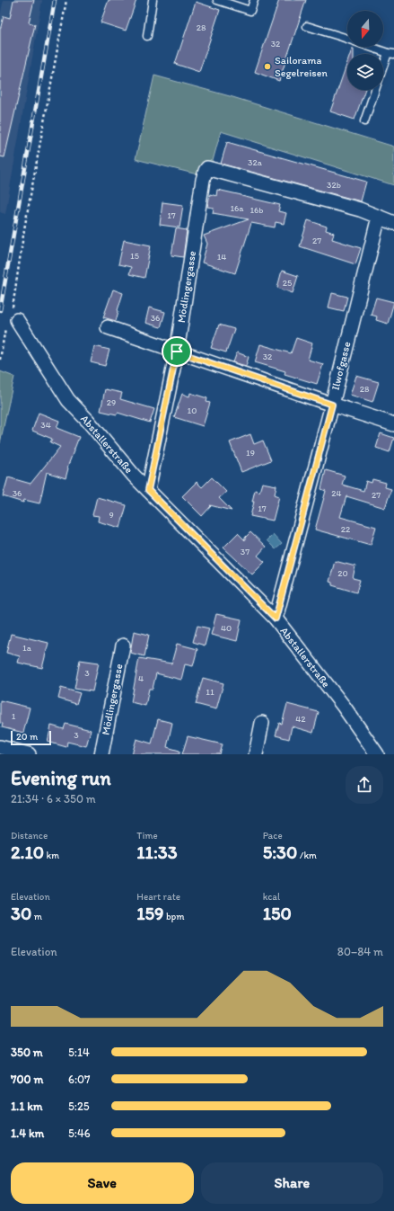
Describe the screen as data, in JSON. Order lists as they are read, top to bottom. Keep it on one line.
{"streets":{"street":["Mödlingergasse","Ilwofgasse","Abstallerstraße"]},"crossings":[["Mödlingergasse","Ilwofgasse"],["Mödlingergasse","Abstallerstraße"],["Ilwofgasse","Abstallerstraße"]],"places":["Sailorama Segelreisen"],"house_numbers":["28","32","32a","32b","16a","16b","17","27","15","14","25","36","32","28","29","10","34","19","36","24","27","17","9","22","37","20","40","1a","3","4","11","1","42","3"],"scale_bar":"20 m","north":"bottom","page":{"scale":"20 m","heading":["Evening run","21:34 · 6 × 350 m"],"stats":[["Distance","2.10 km"],["Time","11:33"],["Pace","5:30 /km"],["Elevation","30 m"],["Heart rate","159 bpm"],["kcal","150"]],"chart":["Elevation","80–84 m"],"list":[{"name":"350 m","note":"5:14"},{"name":"700 m","note":"6:07"},{"name":"1.1 km","note":"5:25"},{"name":"1.4 km","note":"5:46"}],"buttons":["Save","Share"]}}
